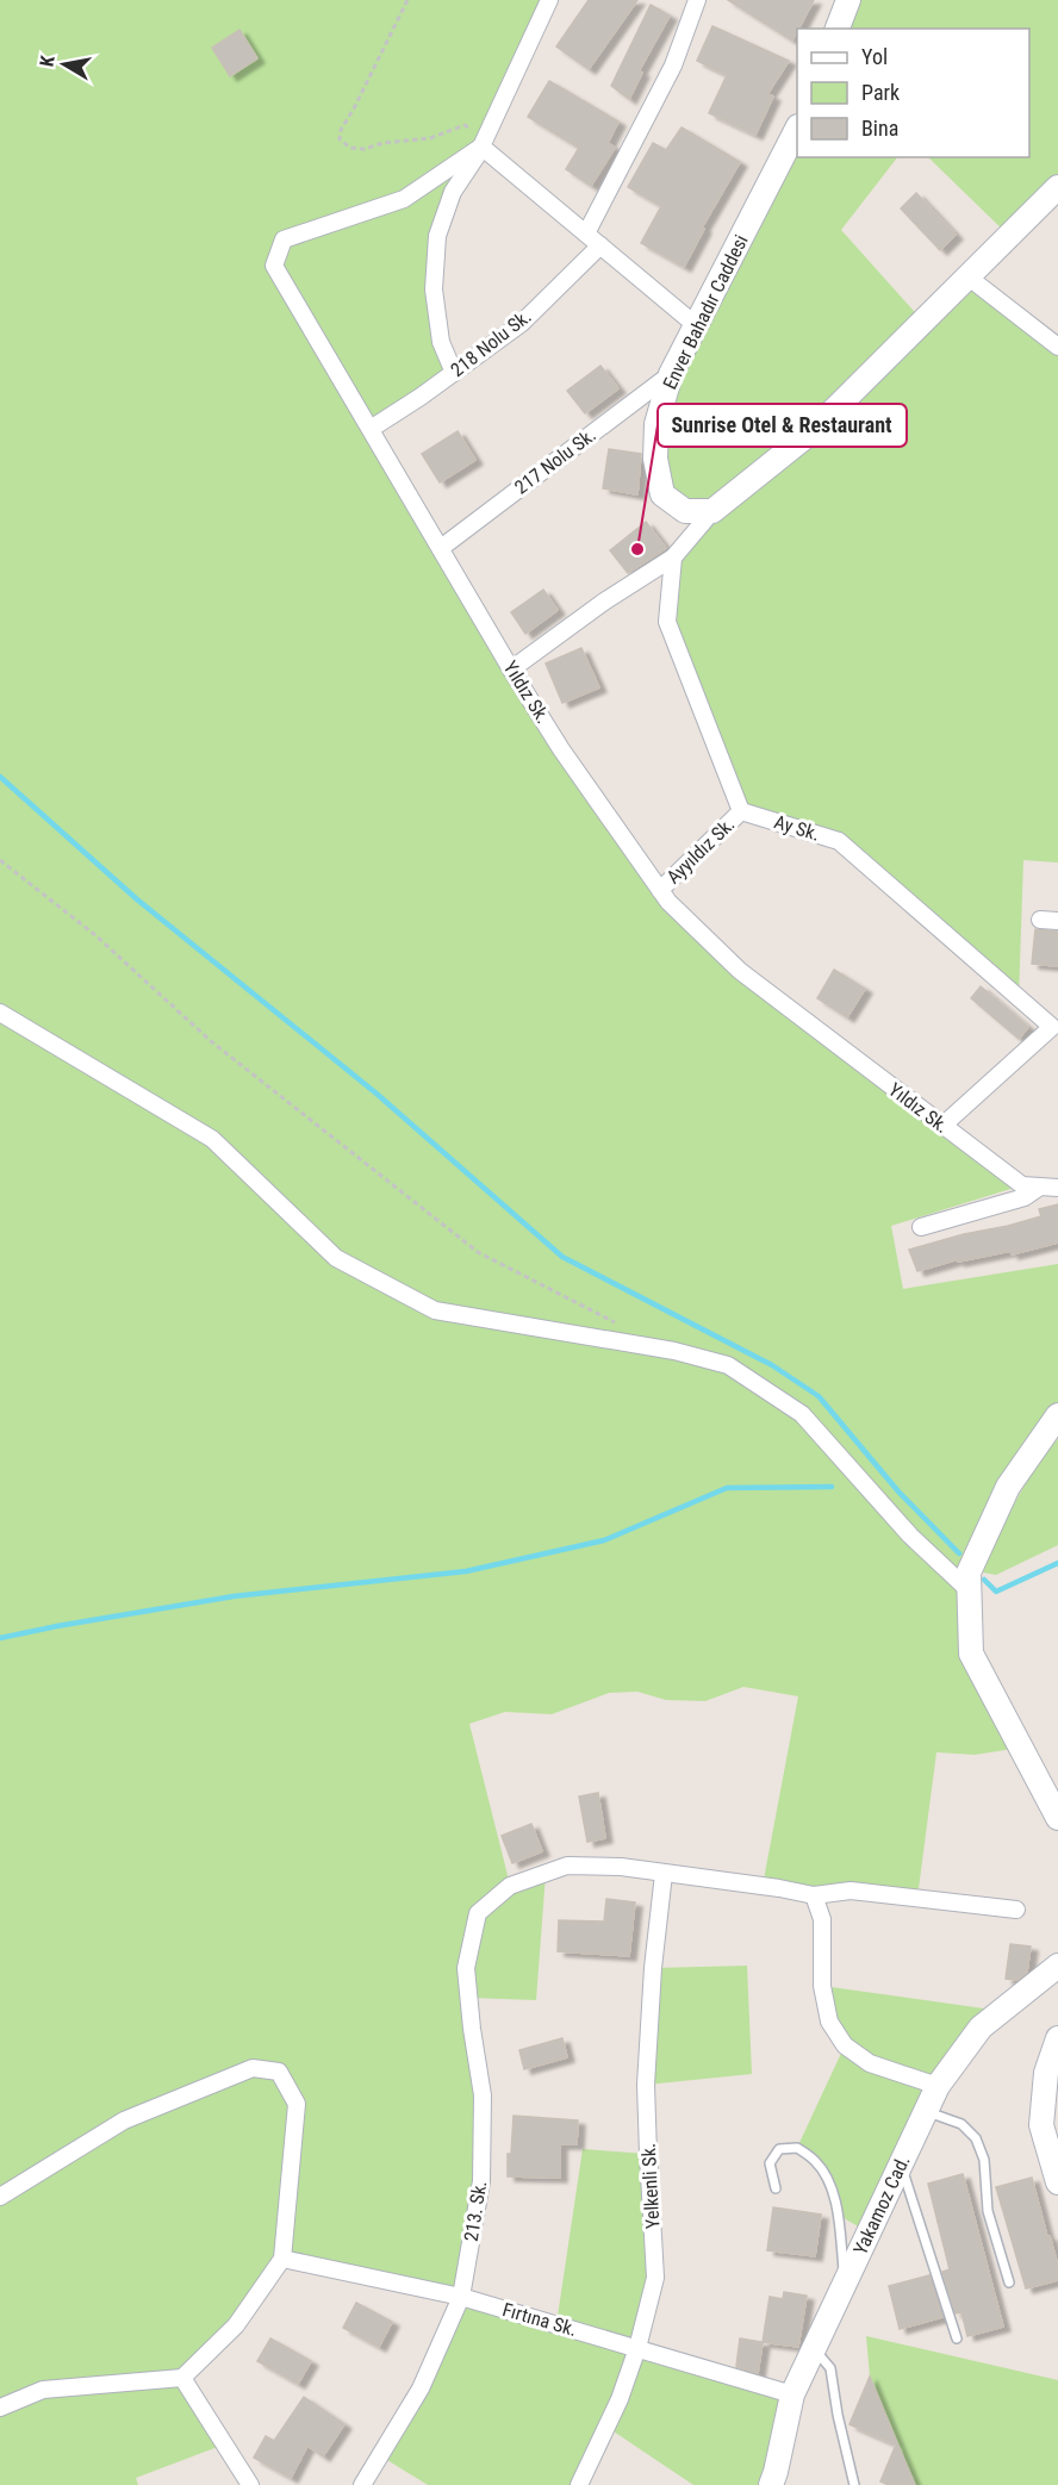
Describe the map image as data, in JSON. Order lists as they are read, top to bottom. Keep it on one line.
{"streets":{"main road":["Enver Bahadır Caddesi","Yakamoz Cad."],"street":["218 Nolu Sk.","217 Nolu Sk.","Yıldız Sk.","Ay Sk.","Ayyıldız Sk.","Yelkenli Sk.","213. Sk.","Fırtına Sk."]},"crossings":[["Enver Bahadır Caddesi","217 Nolu Sk."],["218 Nolu Sk.","Yıldız Sk."],["217 Nolu Sk.","Yıldız Sk."],["Yıldız Sk.","Ay Sk."],["Yıldız Sk.","Ayyıldız Sk."],["Ay Sk.","Ayyıldız Sk."],["Yelkenli Sk.","213. Sk."],["Yelkenli Sk.","Fırtına Sk."],["Yakamoz Cad.","Fırtına Sk."],["213. Sk.","Fırtına Sk."]],"places":["Sunrise Otel & Restaurant"],"legend":["Yol","Park","Bina"],"north":"left"}
